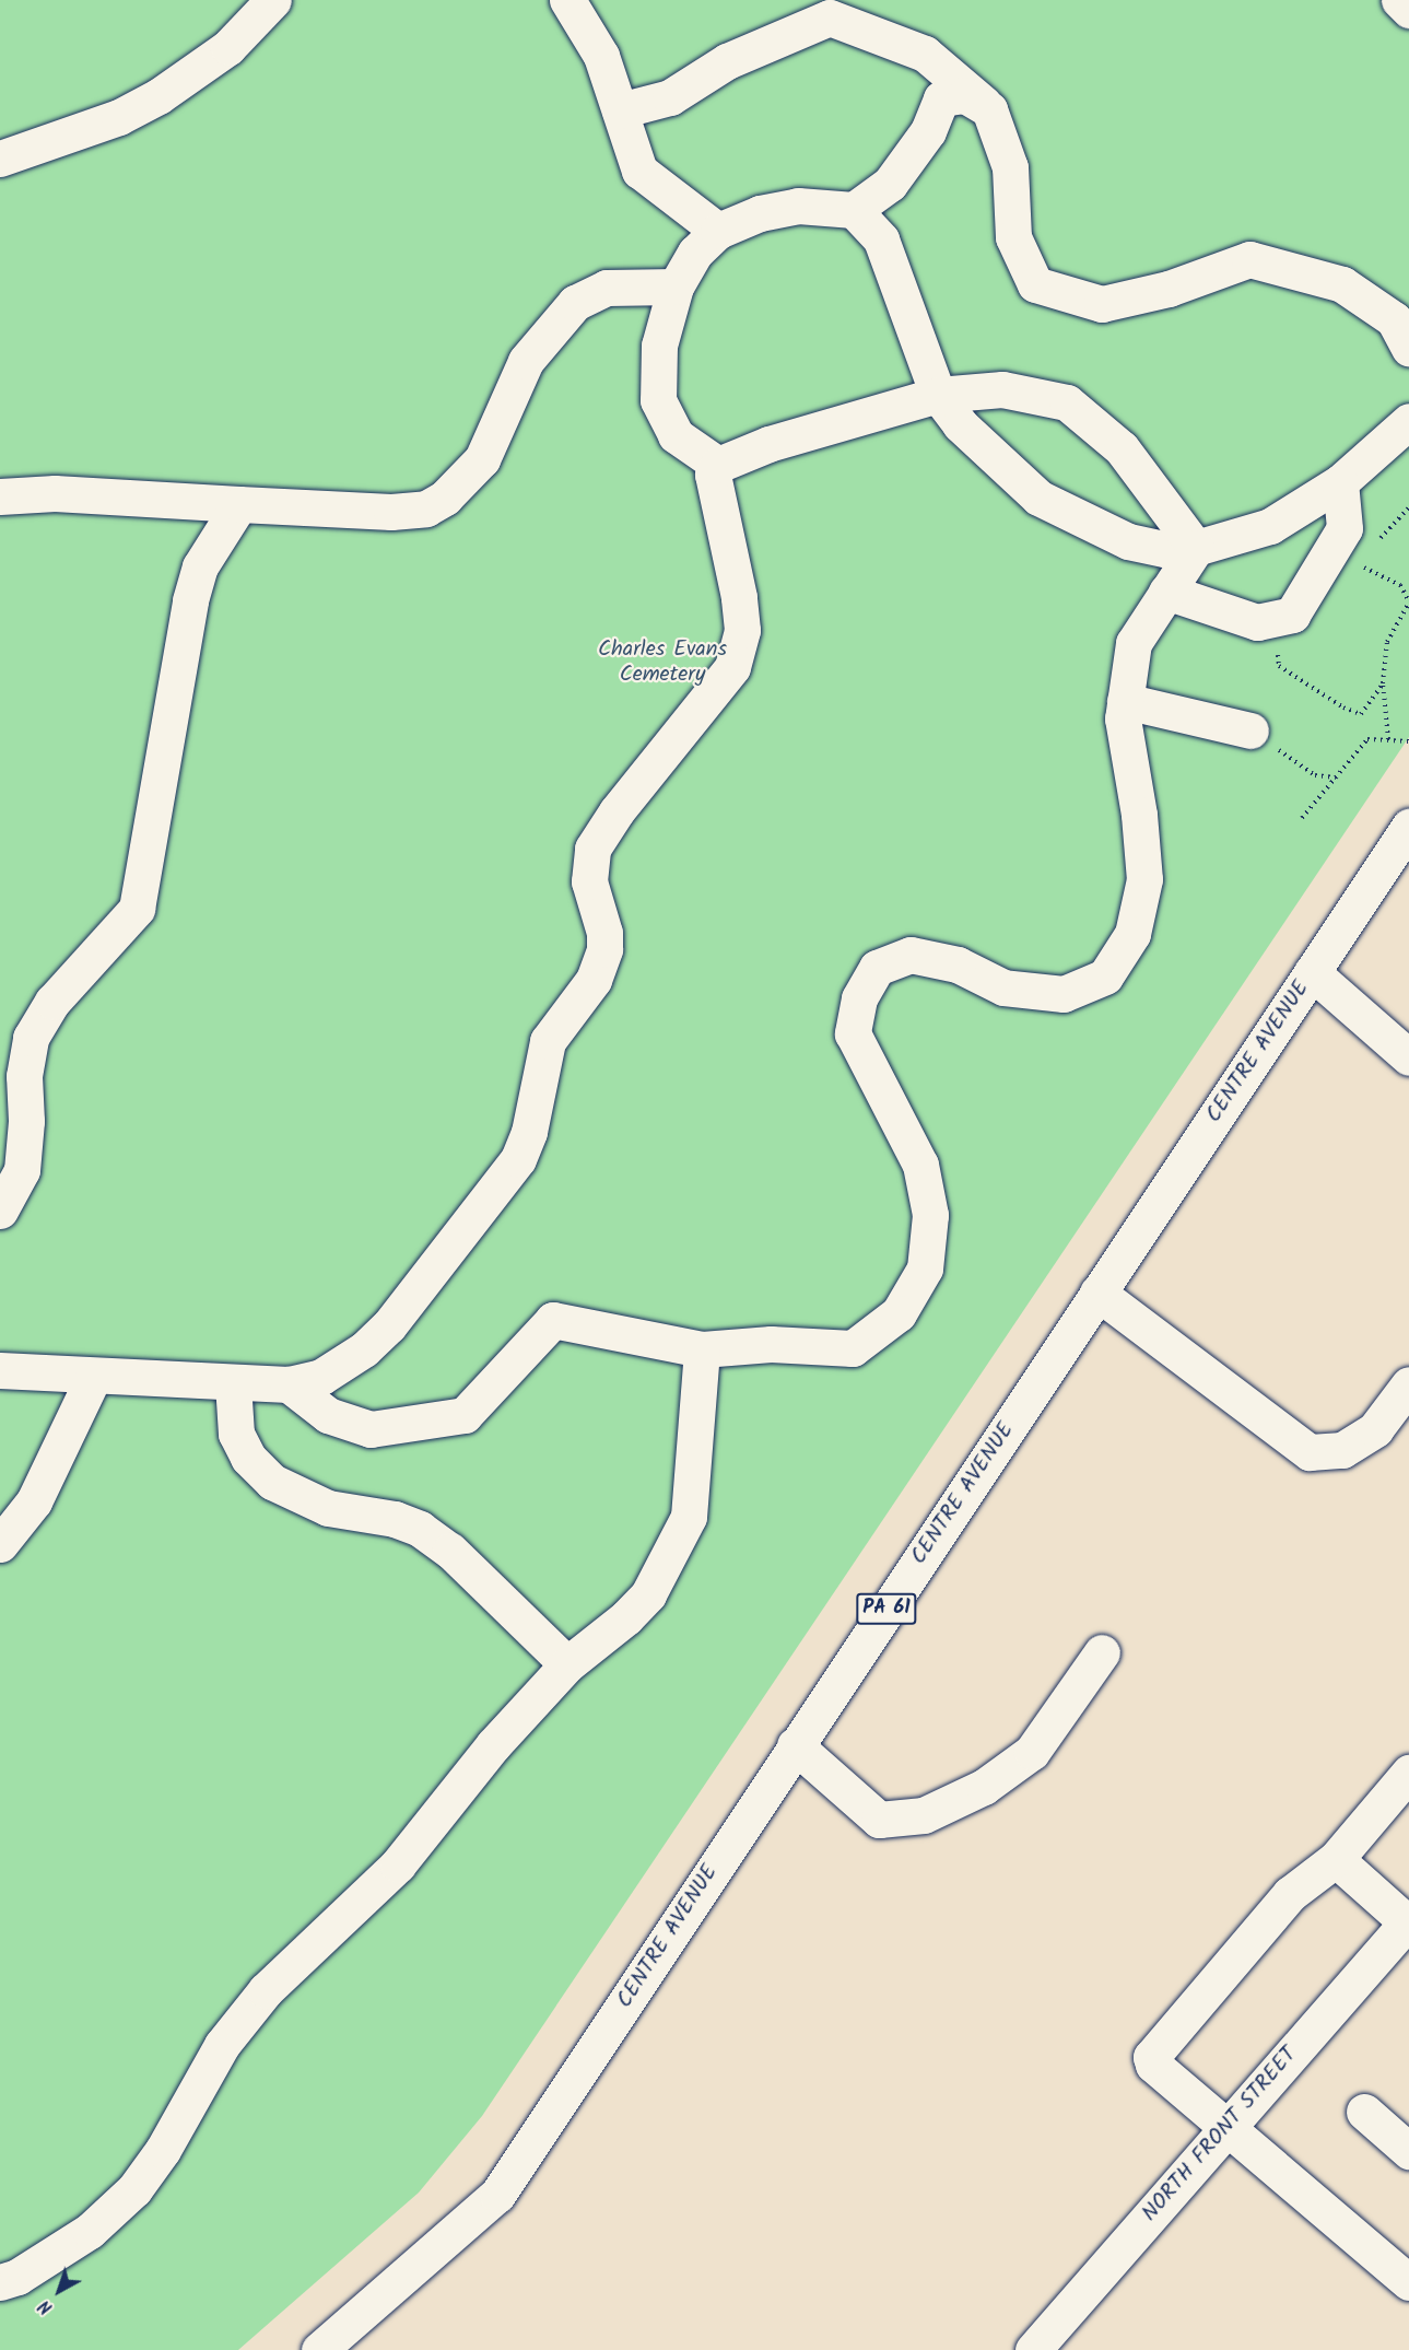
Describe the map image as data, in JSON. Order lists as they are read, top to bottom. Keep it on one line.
{"streets":{"main road":["CENTRE AVENUE","PA 61","NORTH FRONT STREET"]},"parks":["Charles Evans Cemetery"],"north":"bottom left"}
